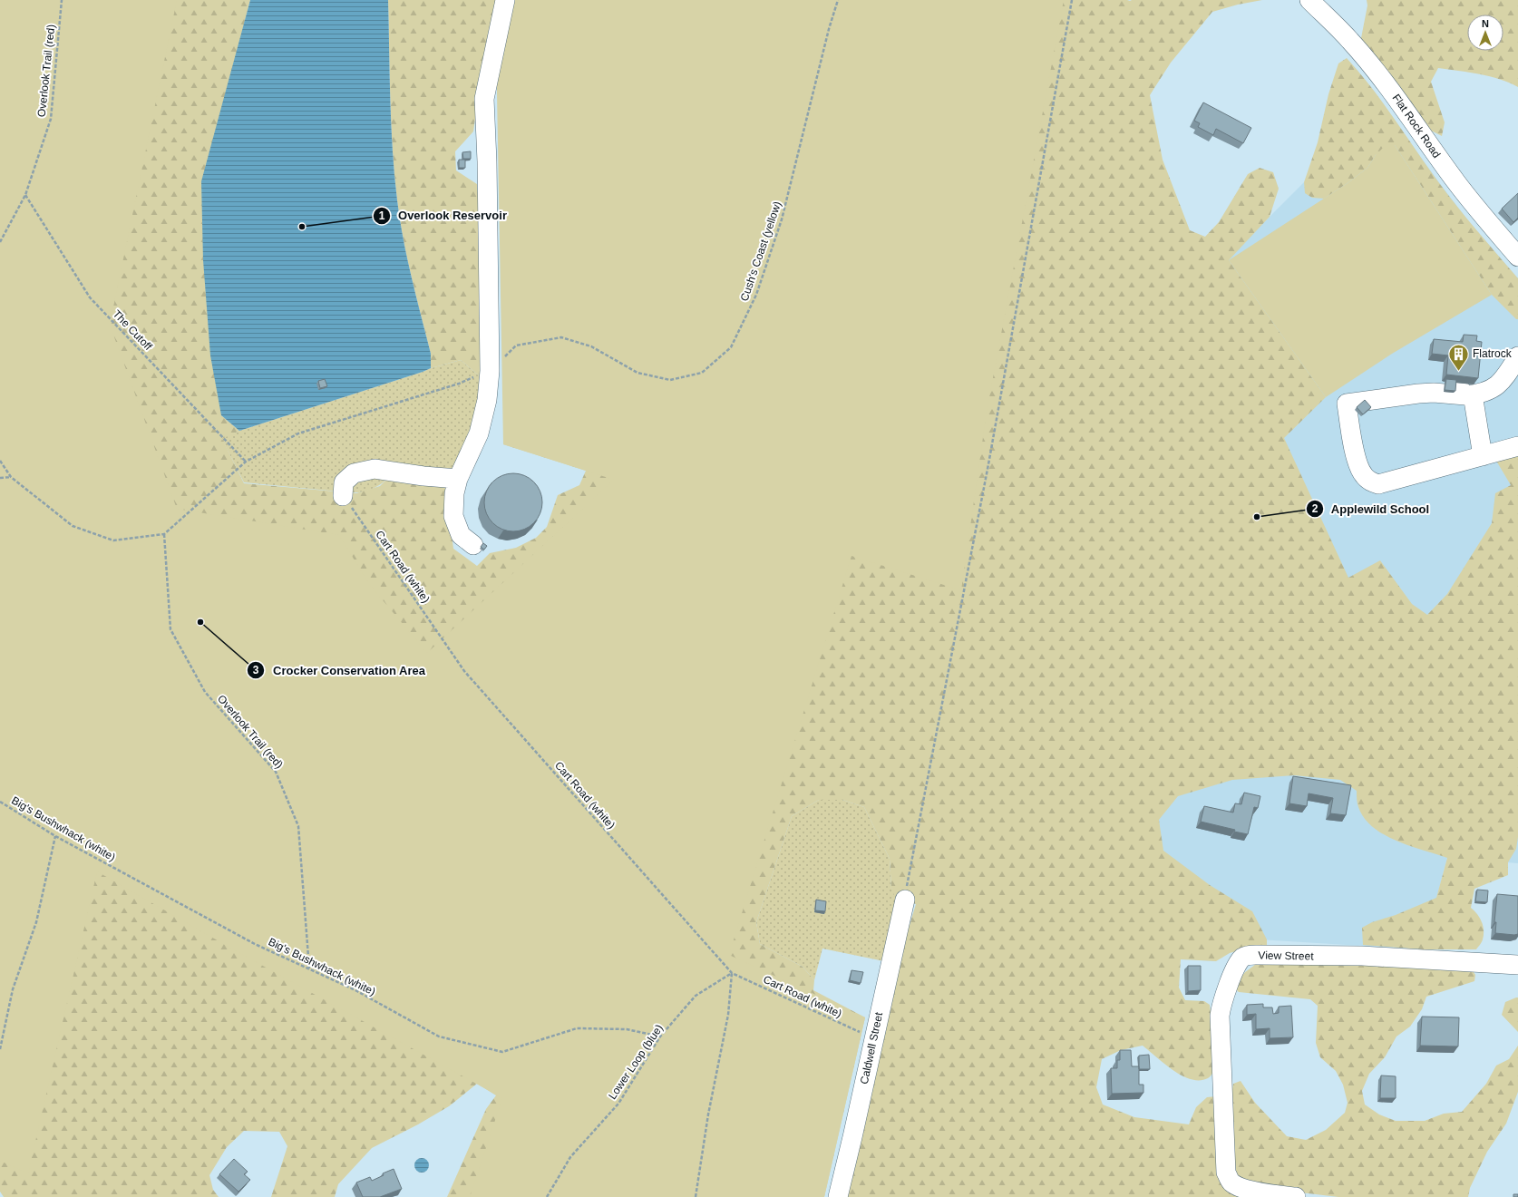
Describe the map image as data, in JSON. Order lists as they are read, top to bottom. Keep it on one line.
{"streets":{"street":["Flat Rock Road","View Street","Caldwell Street"],"path":["Overlook Trail (red)","Cush's Coast (yellow)","The Cutoff","Cart Road (white)","Big's Bushwhack (white)","Lower Loop (blue)"]},"crossings":[["Overlook Trail (red)","The Cutoff"],["Overlook Trail (red)","Big's Bushwhack (white)"],["Cush's Coast (yellow)","The Cutoff"],["Cart Road (white)","Caldwell Street"],["Cart Road (white)","Lower Loop (blue)"],["Big's Bushwhack (white)","Lower Loop (blue)"]],"places":{"other":["Overlook Reservoir","Applewild School","Crocker Conservation Area"],"building":["Flatrock"]},"north":"top"}
